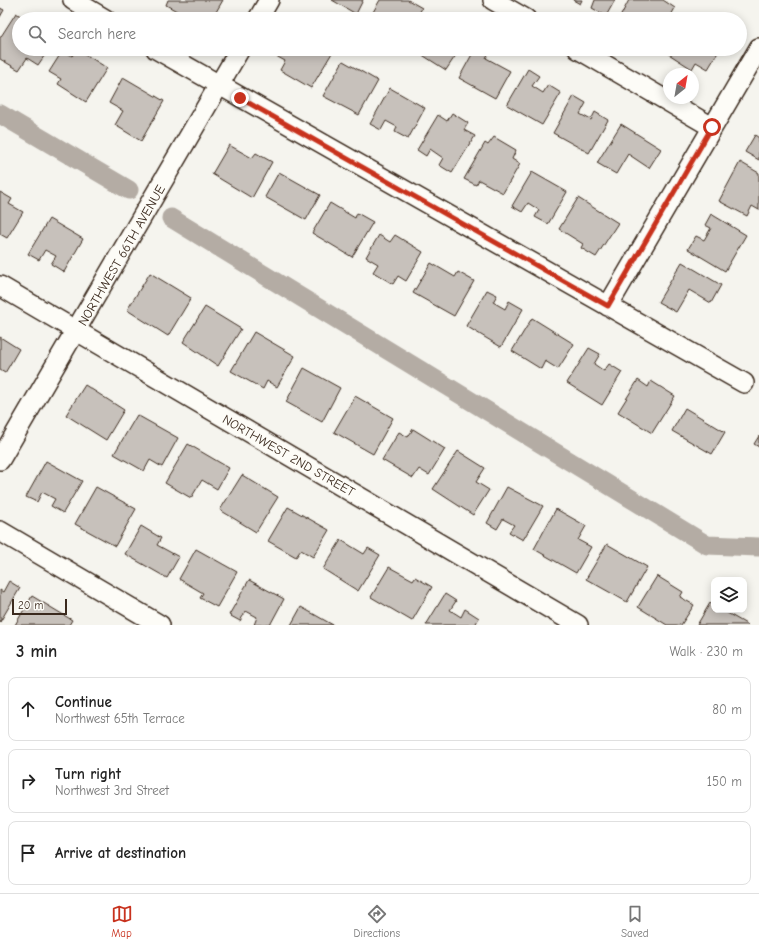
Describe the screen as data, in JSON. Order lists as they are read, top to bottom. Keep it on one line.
{"streets":{"street":["NORTHWEST 66TH AVENUE","NORTHWEST 2ND STREET"]},"crossings":[["NORTHWEST 66TH AVENUE","NORTHWEST 2ND STREET"]],"scale_bar":"20 m","north":"top right","page":{"search":"Search here","scale":"20 m","heading":["3 min","Walk · 230 m"],"list":[["Continue","Northwest 65th Terrace","80 m"],["Turn right","Northwest 3rd Street","150 m"],"Arrive at destination"],"nav":["Map","Directions","Saved"]}}
